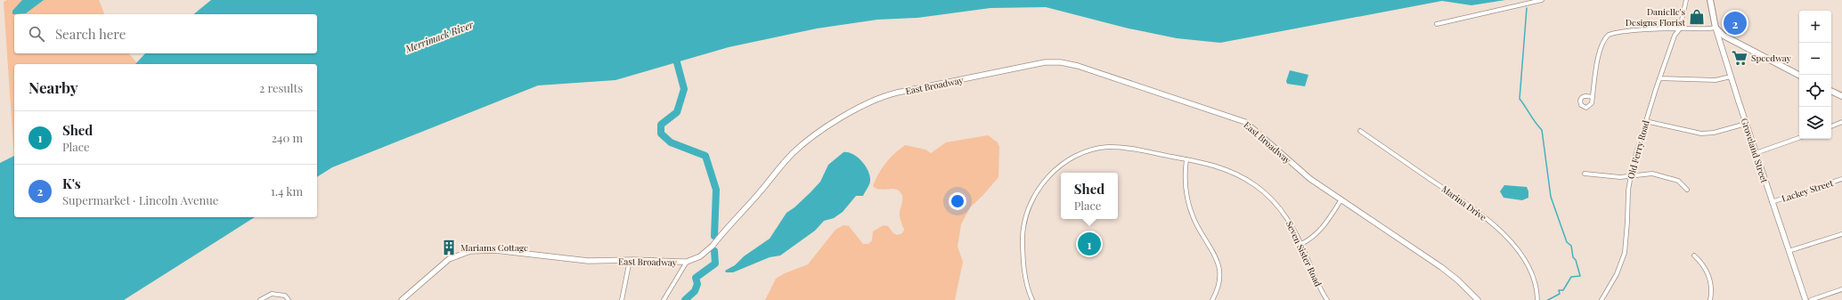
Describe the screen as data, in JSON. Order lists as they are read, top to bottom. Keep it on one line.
{"streets":{"main road":["Groveland Street"],"street":["East Broadway","Old Ferry Road","Lackey Street","Marina Drive","Seven Sister Road"]},"crossings":[["Groveland Street","Lackey Street"]],"water":["Merrimack River"],"places":{"shop":["Danielle's Designs Florist"],"supermarket":["Speedway"],"building":["Mariams Cottage"]},"page":{"pins":["2","1"],"map_buttons":["+","−"],"search":"Search here","heading":["Nearby","2 results"],"list":[{"mark":"1","name":"Shed","note":"Place","value":"240 m"},{"mark":"2","name":"K's","note":"Supermarket · Lincoln Avenue","value":"1.4 km"}],"popup":["Shed","Place"]}}
